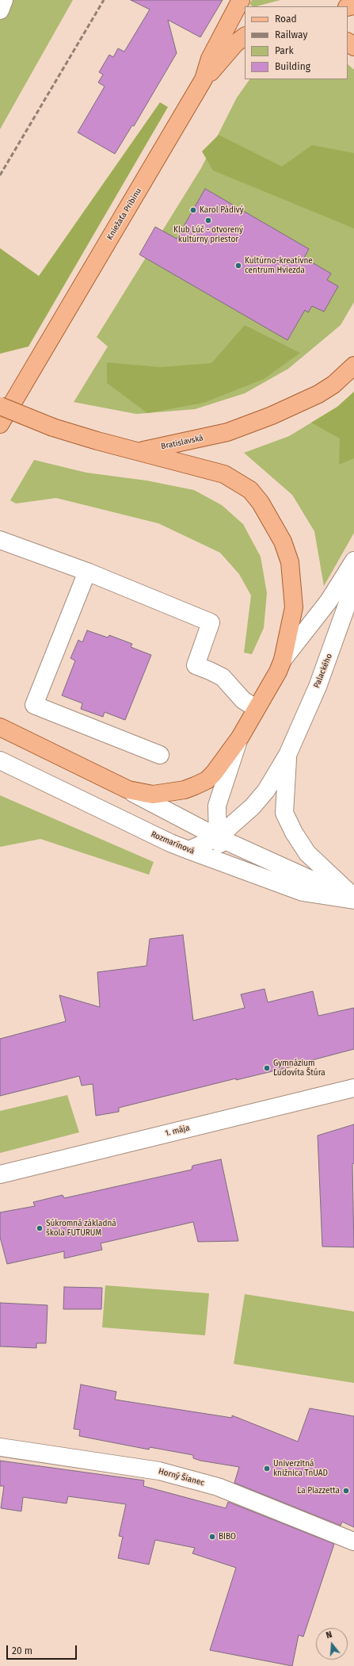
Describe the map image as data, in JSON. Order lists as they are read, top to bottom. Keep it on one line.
{"streets":{"main road":["Kniežaťa Pribinu","Bratislavská"],"street":["Palackého","Rozmarínová","1. mája","Horný Šianec"]},"crossings":[["Palackého","Rozmarínová"]],"places":["Karol Pádivý","Klub Lúč - otvorený kultúrny priestor","Kultúrno-kreatívne centrum Hviezda","Gymnázium Ľudovíta Štúra","Súkromná základná škola FUTURUM","Univerzitná knižnica TnUAD","La Piazzetta","BIBO"],"legend":["Road","Railway","Park","Building"],"scale_bar":"20 m","north":"top"}
